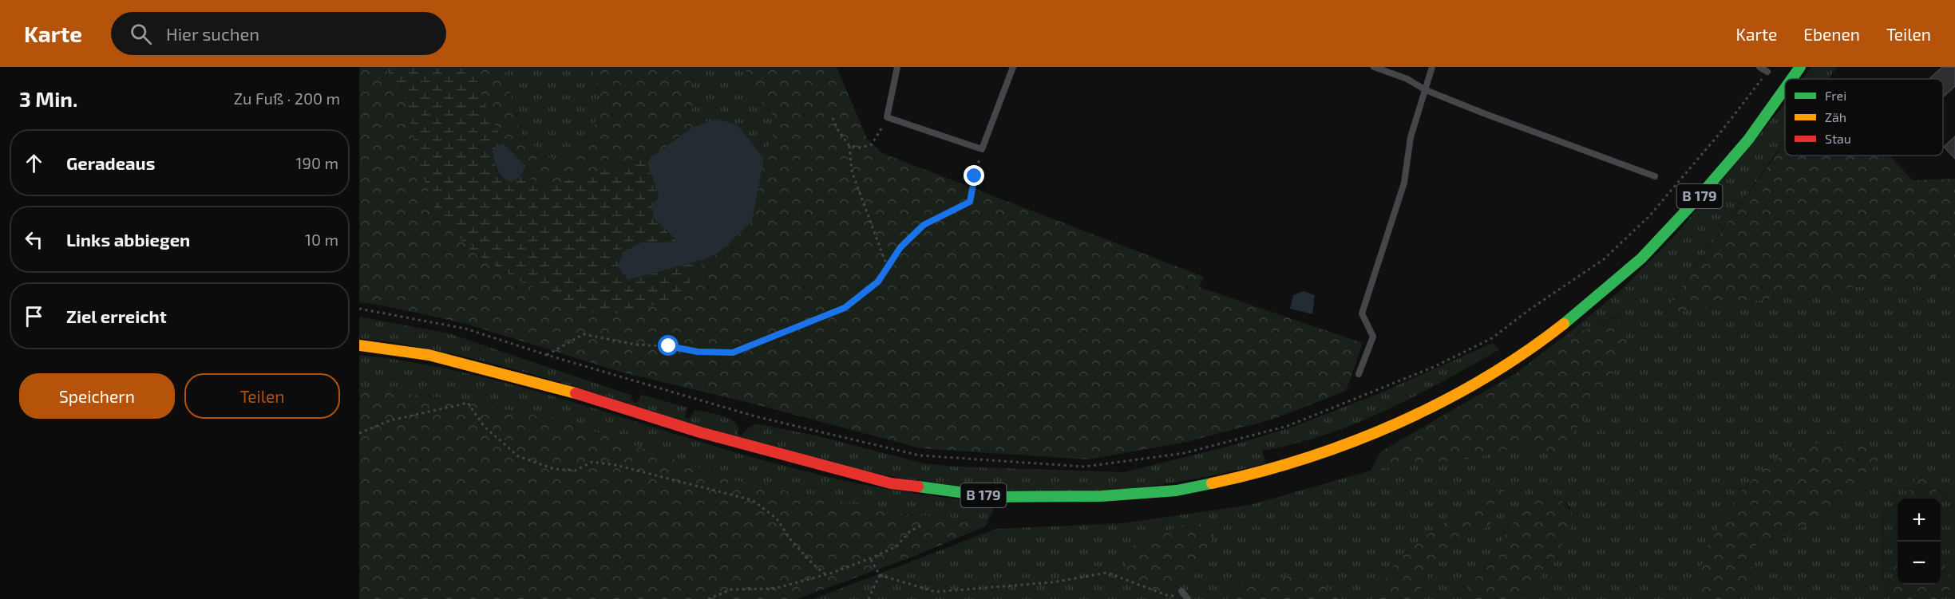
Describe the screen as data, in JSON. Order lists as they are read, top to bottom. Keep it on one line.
{"streets":{"main road":["B 179"]},"legend":["Frei","Zäh","Stau"],"page":{"header":"Karte","search":"Hier suchen","nav":["Karte","Ebenen","Teilen"],"heading":["3 Min.","Zu Fuß · 200 m"],"list":[["Geradeaus","190 m"],["Links abbiegen","10 m"],"Ziel erreicht"],"buttons":["Speichern","Teilen"],"map_buttons":["+","−"]}}
